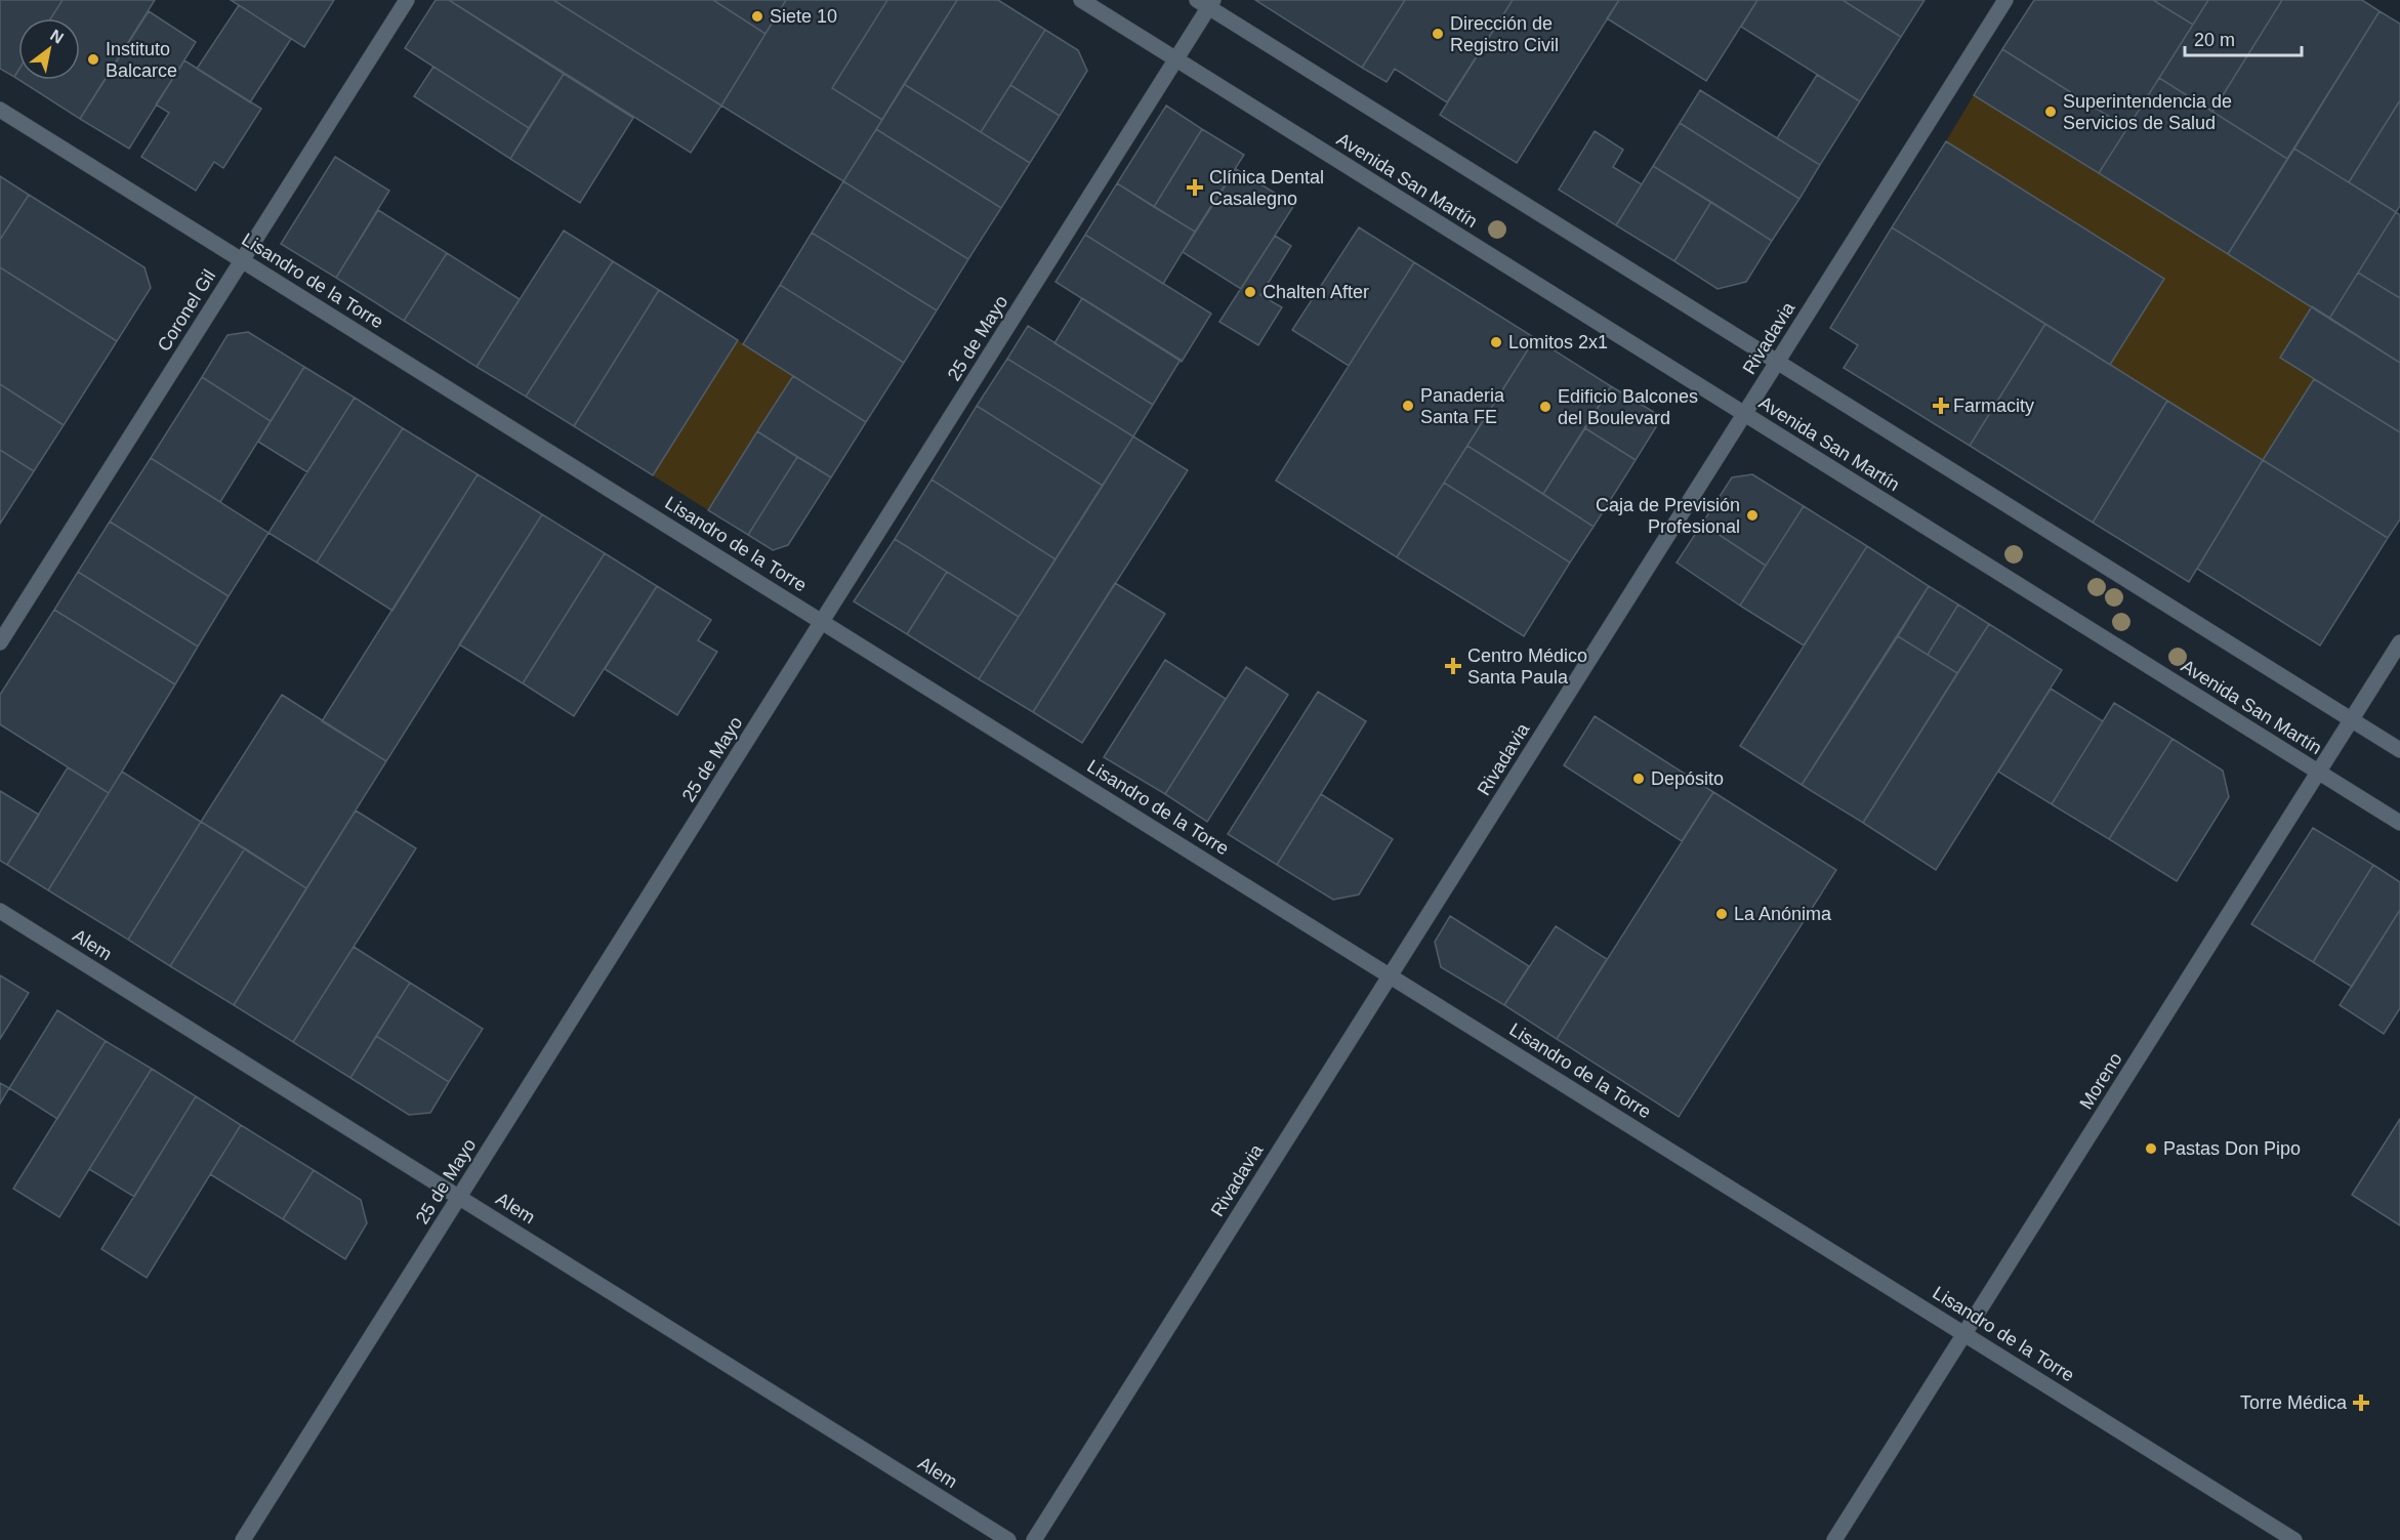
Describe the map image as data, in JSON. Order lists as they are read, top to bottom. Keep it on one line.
{"streets":{"street":["Avenida San Martín","Lisandro de la Torre","Coronel Gil","25 de Mayo","Rivadavia","Alem","Moreno"]},"crossings":[["Avenida San Martín","25 de Mayo"],["Avenida San Martín","Rivadavia"],["Avenida San Martín","Moreno"],["Lisandro de la Torre","Coronel Gil"],["Lisandro de la Torre","25 de Mayo"],["Lisandro de la Torre","Rivadavia"],["Lisandro de la Torre","Moreno"],["25 de Mayo","Alem"]],"places":{"other":["Siete 10","Dirección de Registro Civil","Instituto Balcarce","Superintendencia de Servicios de Salud","Chalten After","Lomitos 2x1","Panaderia Santa FE","Edificio Balcones del Boulevard","Caja de Previsión Profesional","Depósito","La Anónima","Pastas Don Pipo"],"health":["Clínica Dental Casalegno","Farmacity","Centro Médico Santa Paula","Torre Médica"]},"scale_bar":"20 m","north":"top right"}
